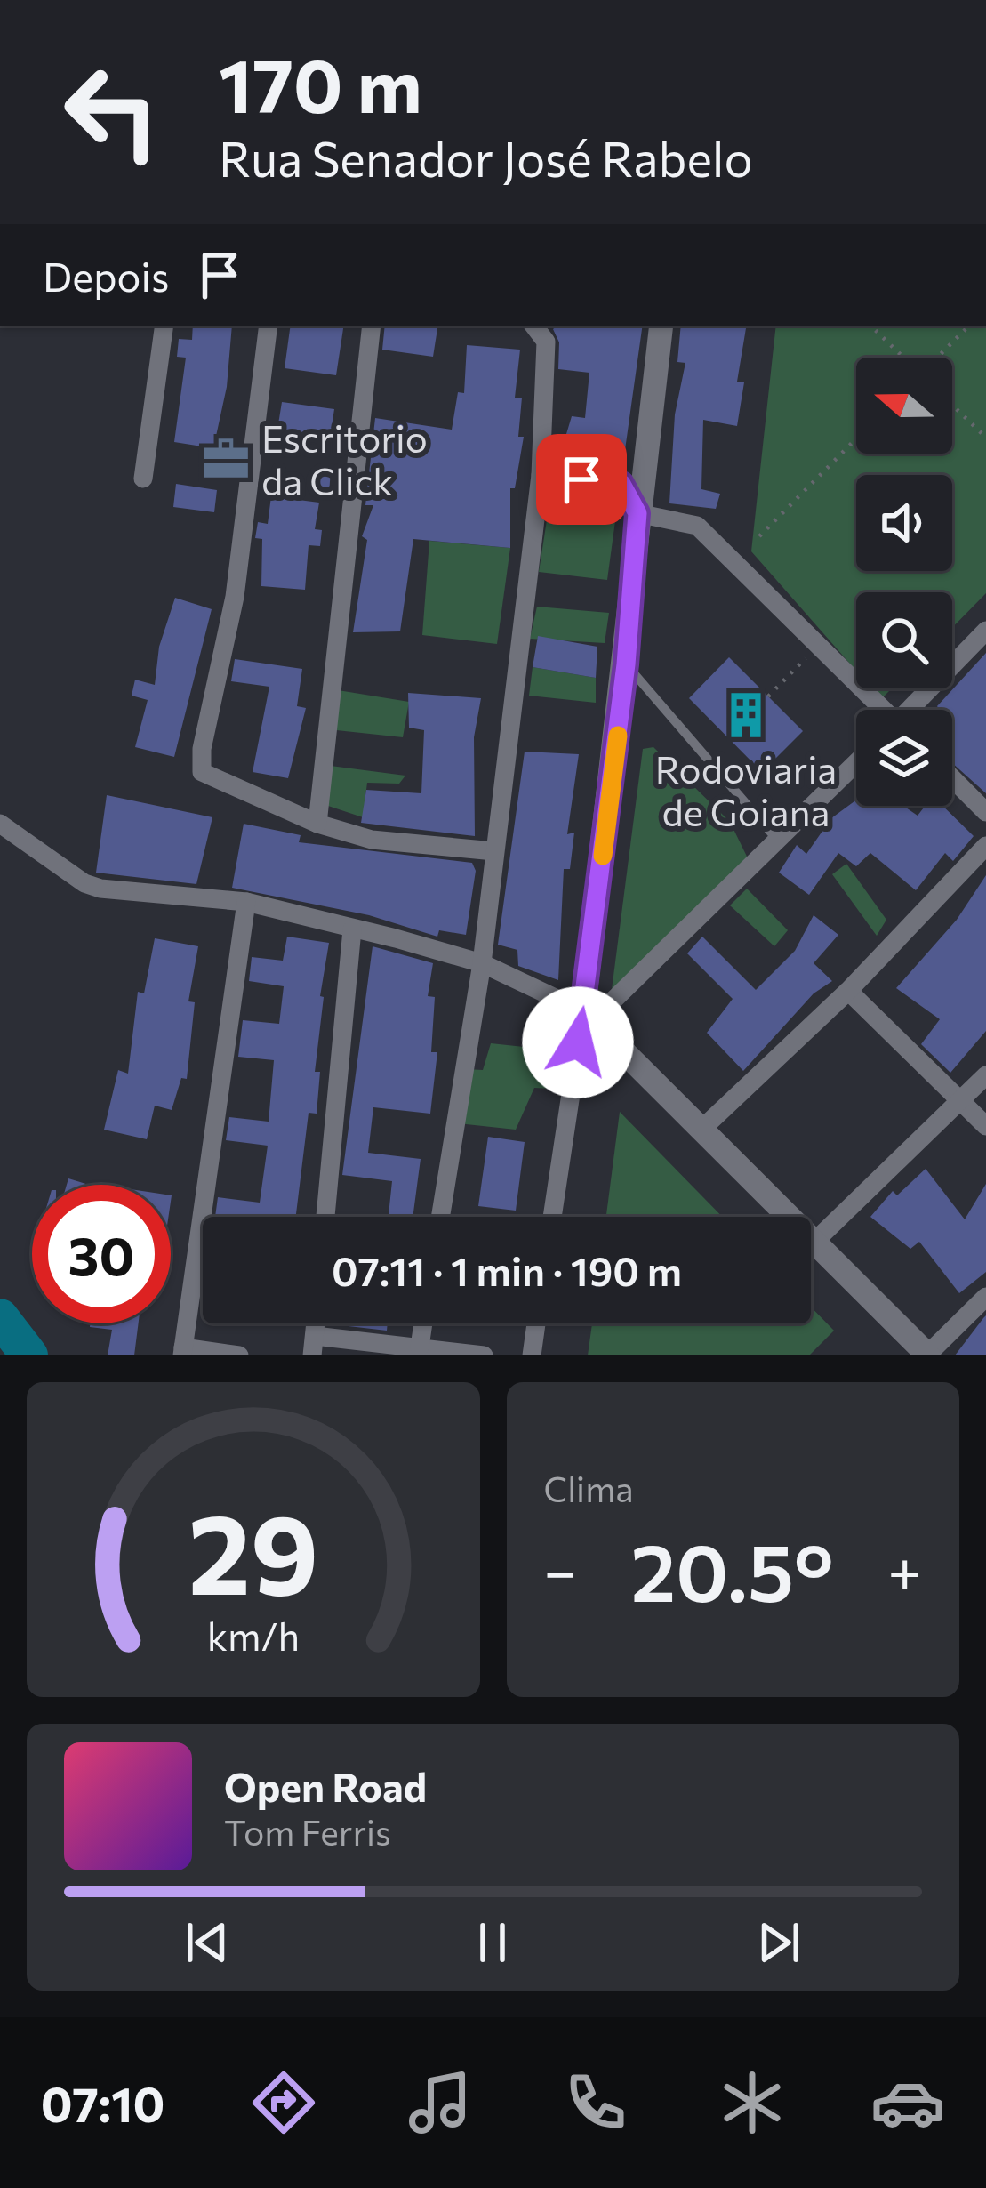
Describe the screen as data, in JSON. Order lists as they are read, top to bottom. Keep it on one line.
{"places":{"office":["Escritorio da Click"],"building":["Rodoviaria de Goiana"]},"north":"left","page":{"turn":["170 m","Rua Senador José Rabelo"],"then":"Depois","limit":"30","trip":"07:11 · 1 min · 190 m","tile":"Clima","heat":["−","20.5°","+"],"song":["Open Road","Tom Ferris"],"tabs":"07:10","gauge":["29","km/h"]}}
